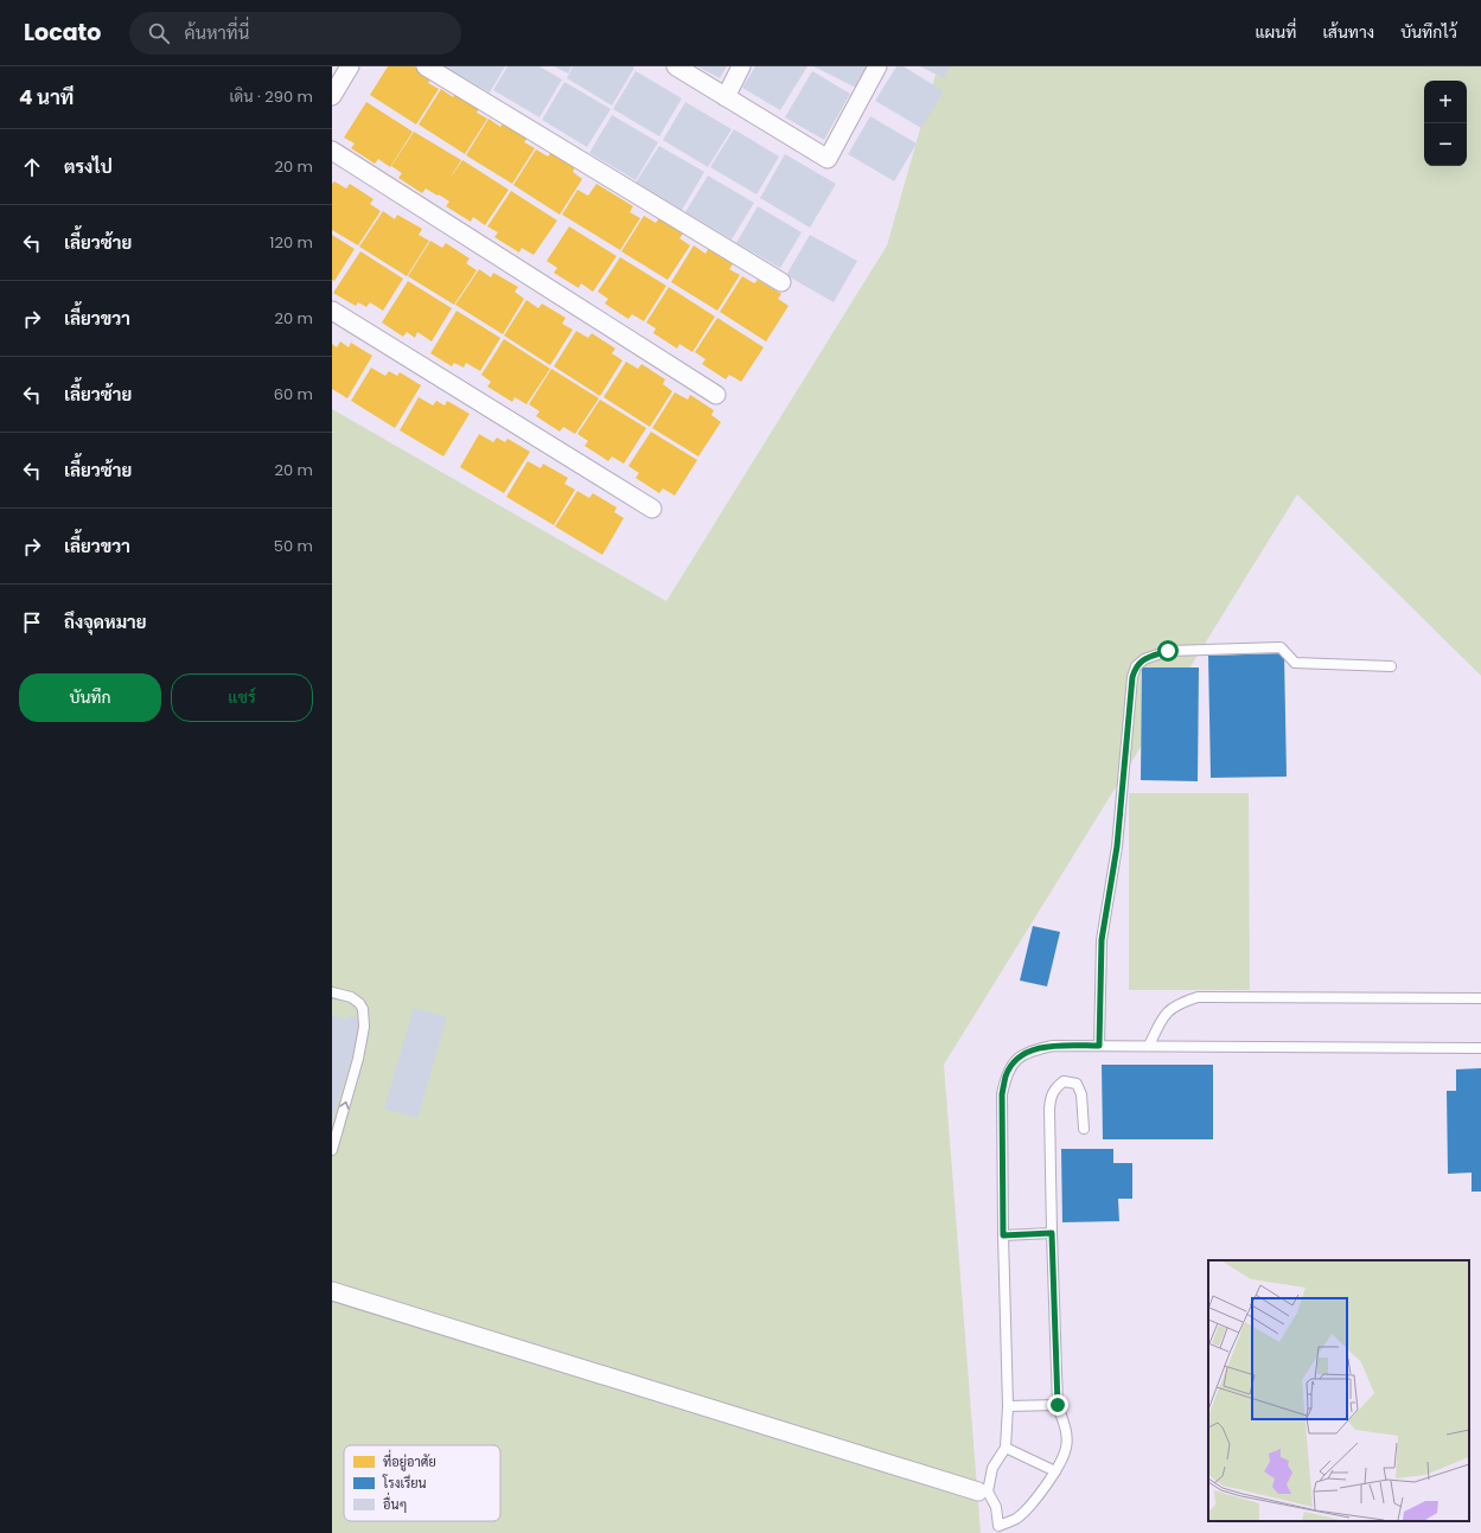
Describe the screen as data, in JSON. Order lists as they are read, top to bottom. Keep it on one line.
{"legend":["ที่อยู่อาศัย","โรงเรียน","อื่นๆ"],"page":{"header":"Locato","search":"ค้นหาที่นี่","nav":["แผนที่","เส้นทาง","บันทึกไว้"],"heading":["4 นาที","เดิน · 290 m"],"map_buttons":["+","−"],"list":[["ตรงไป","20 m"],["เลี้ยวซ้าย","120 m"],["เลี้ยวขวา","20 m"],["เลี้ยวซ้าย","60 m"],["เลี้ยวซ้าย","20 m"],["เลี้ยวขวา","50 m"],"ถึงจุดหมาย"],"buttons":["บันทึก","แชร์"]}}
